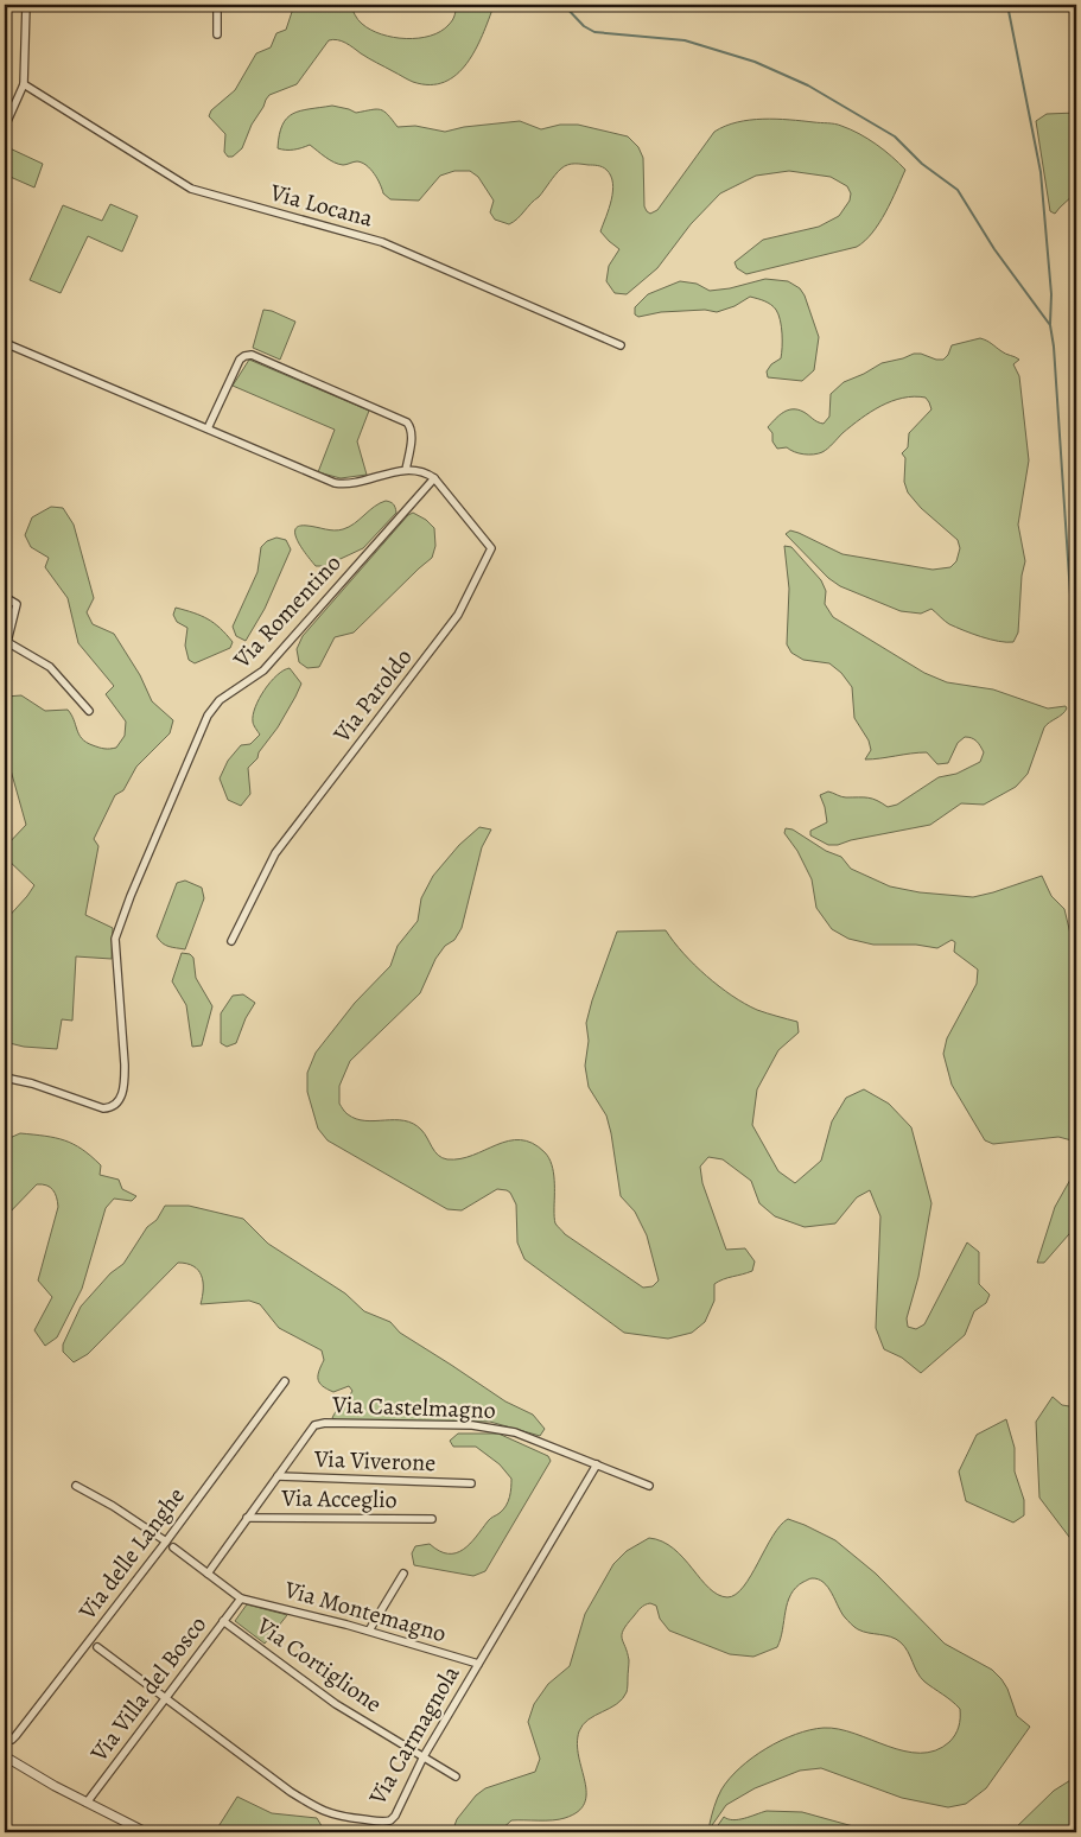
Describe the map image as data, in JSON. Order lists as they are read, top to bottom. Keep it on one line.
{"streets":{"street":["Via Locana","Via Romentino","Via Paroldo","Via Castelmagno","Via Viverone","Via Acceglio","Via delle Langhe","Via Montemagno","Via Cortiglione","Via Villa del Bosco","Via Carmagnola"]},"crossings":[["Via Romentino","Via Paroldo"],["Via Castelmagno","Via Viverone"],["Via Castelmagno","Via Acceglio"],["Via Castelmagno","Via Carmagnola"],["Via Montemagno","Via Villa del Bosco"],["Via Montemagno","Via Carmagnola"],["Via Cortiglione","Via Villa del Bosco"],["Via Cortiglione","Via Carmagnola"],["Via Villa del Bosco","Via Carmagnola"]]}
